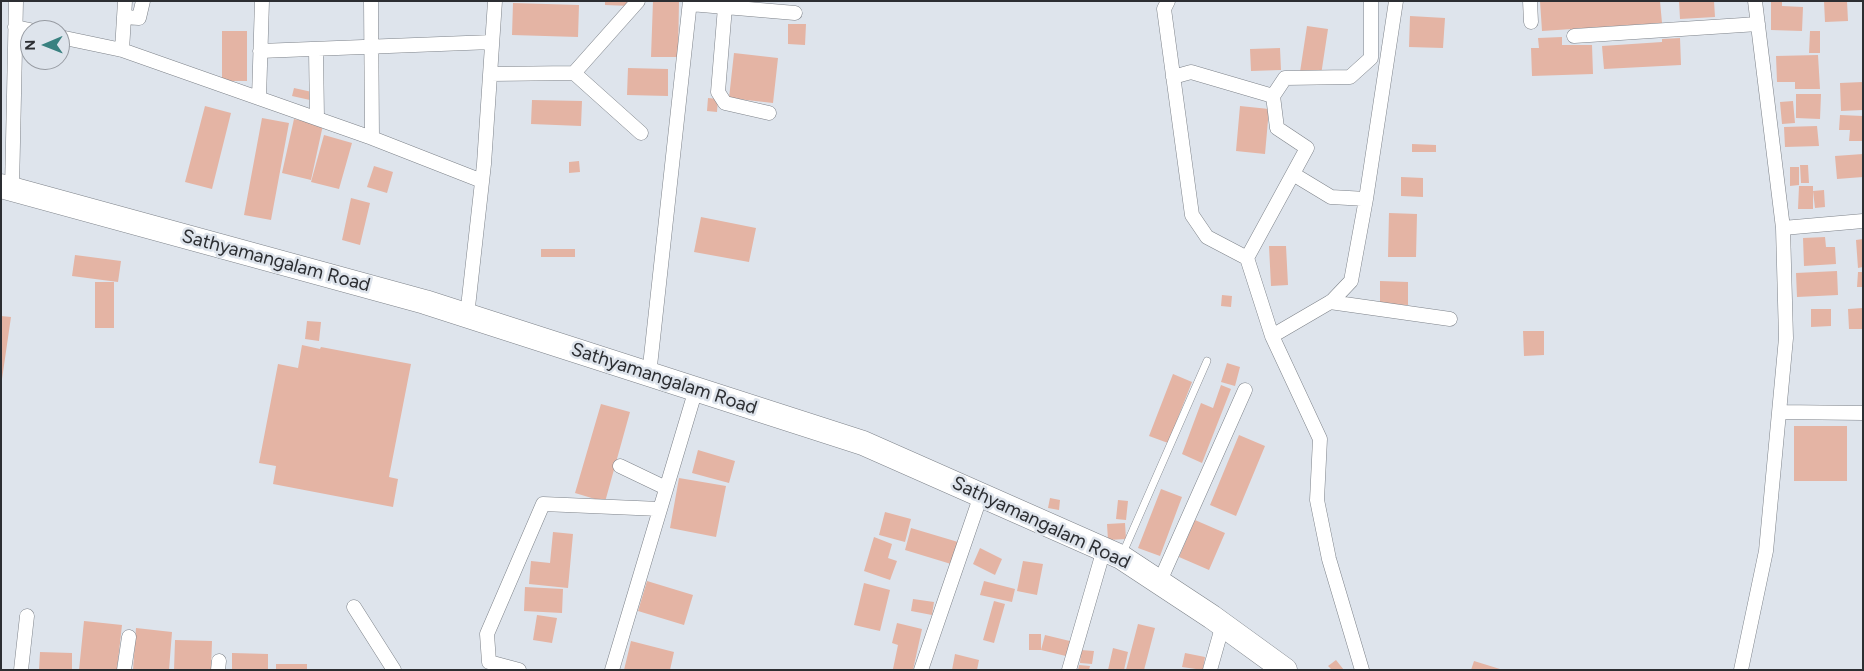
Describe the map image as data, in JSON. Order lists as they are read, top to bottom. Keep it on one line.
{"streets":{"highway":["Sathyamangalam Road"]},"north":"left"}
